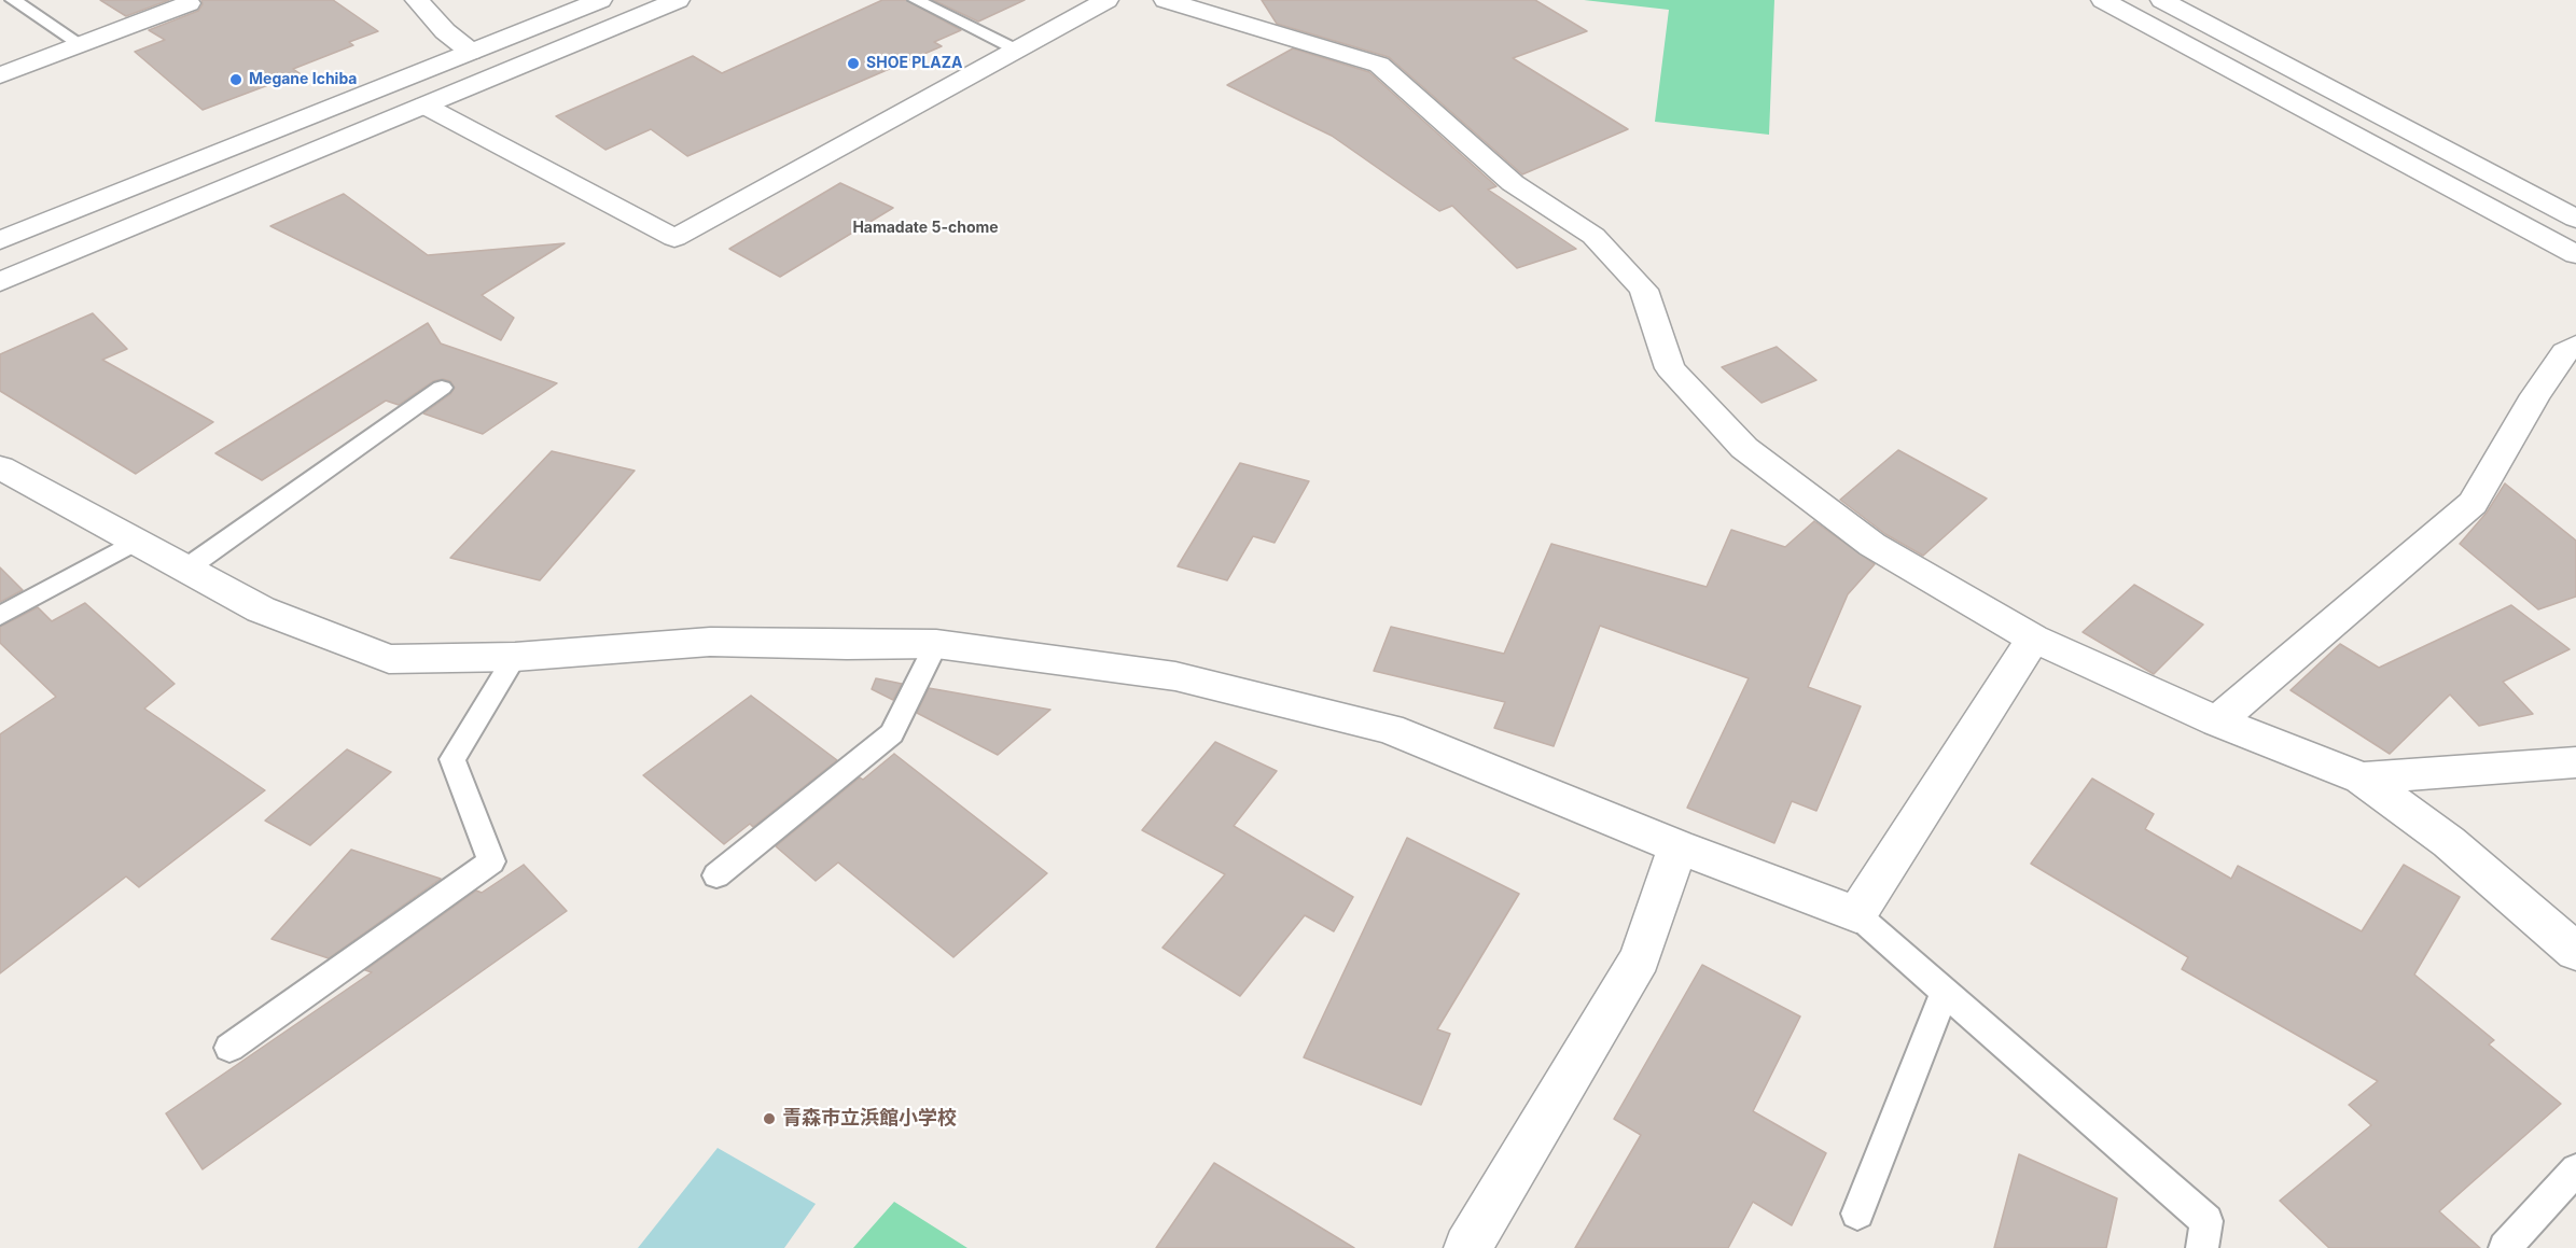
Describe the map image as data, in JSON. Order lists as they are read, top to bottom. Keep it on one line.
{"districts":["Hamadate 5-chome"],"places":["SHOE PLAZA","Megane Ichiba","青森市立浜館小学校"]}
